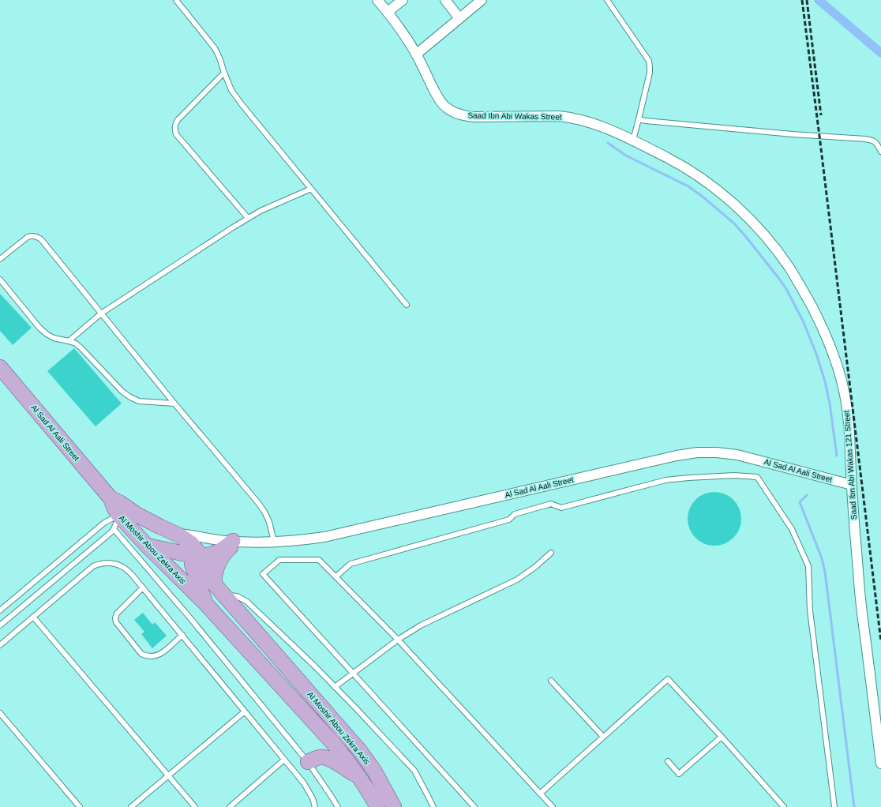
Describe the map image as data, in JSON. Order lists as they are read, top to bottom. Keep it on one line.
{"streets":{"main road":["Al Sad Al Aali Street","Al Moshir Abou Zekra Axis"],"street":["Saad Ibn Abi Wakas Street","Saad Ibn Abi Wakas 121 Street"]},"crossings":[["Saad Ibn Abi Wakas Street","Saad Ibn Abi Wakas 121 Street"],["Al Sad Al Aali Street","Saad Ibn Abi Wakas 121 Street"],["Al Sad Al Aali Street","Al Moshir Abou Zekra Axis"]]}
